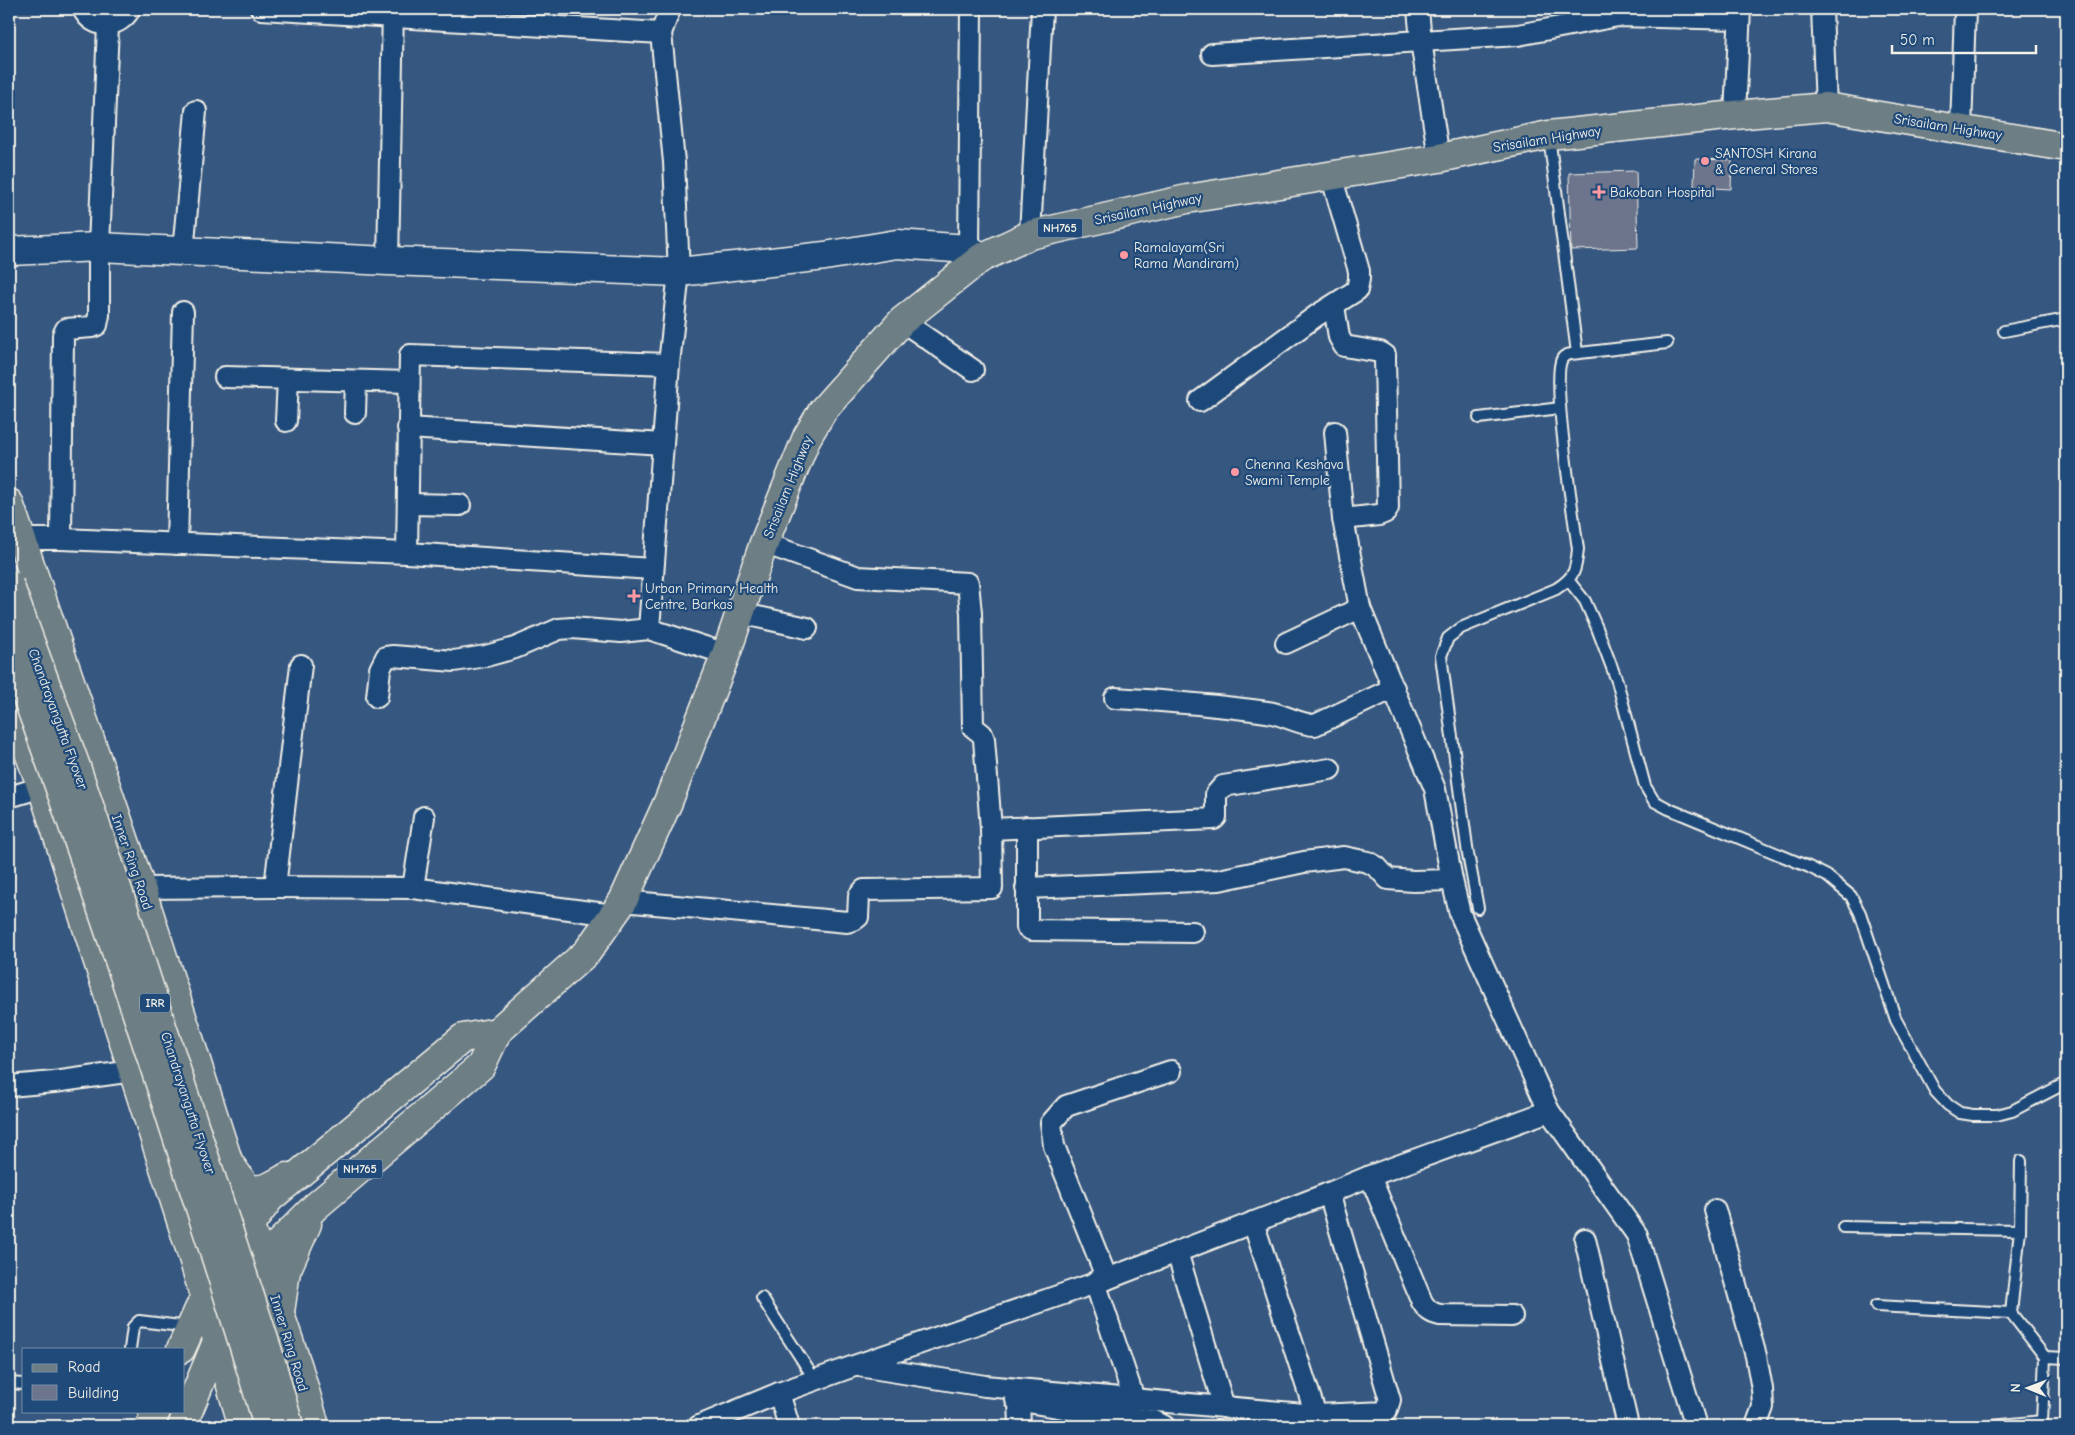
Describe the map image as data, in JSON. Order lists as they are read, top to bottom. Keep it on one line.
{"streets":{"main road":["Srisailam Highway","NH765","Chandrayangutta Flyover","Inner Ring Road","IRR"]},"crossings":[["Srisailam Highway","NH765"],["NH765","Inner Ring Road"],["NH765","IRR"],["Inner Ring Road","IRR"]],"places":{"other":["SANTOSH Kirana & General Stores","Ramalayam(Sri Rama Mandiram)","Chenna Keshava Swami Temple"],"health":["Bakoban Hospital","Urban Primary Health Centre, Barkas"]},"legend":["Road","Building"],"scale_bar":"50 m","north":"left"}
